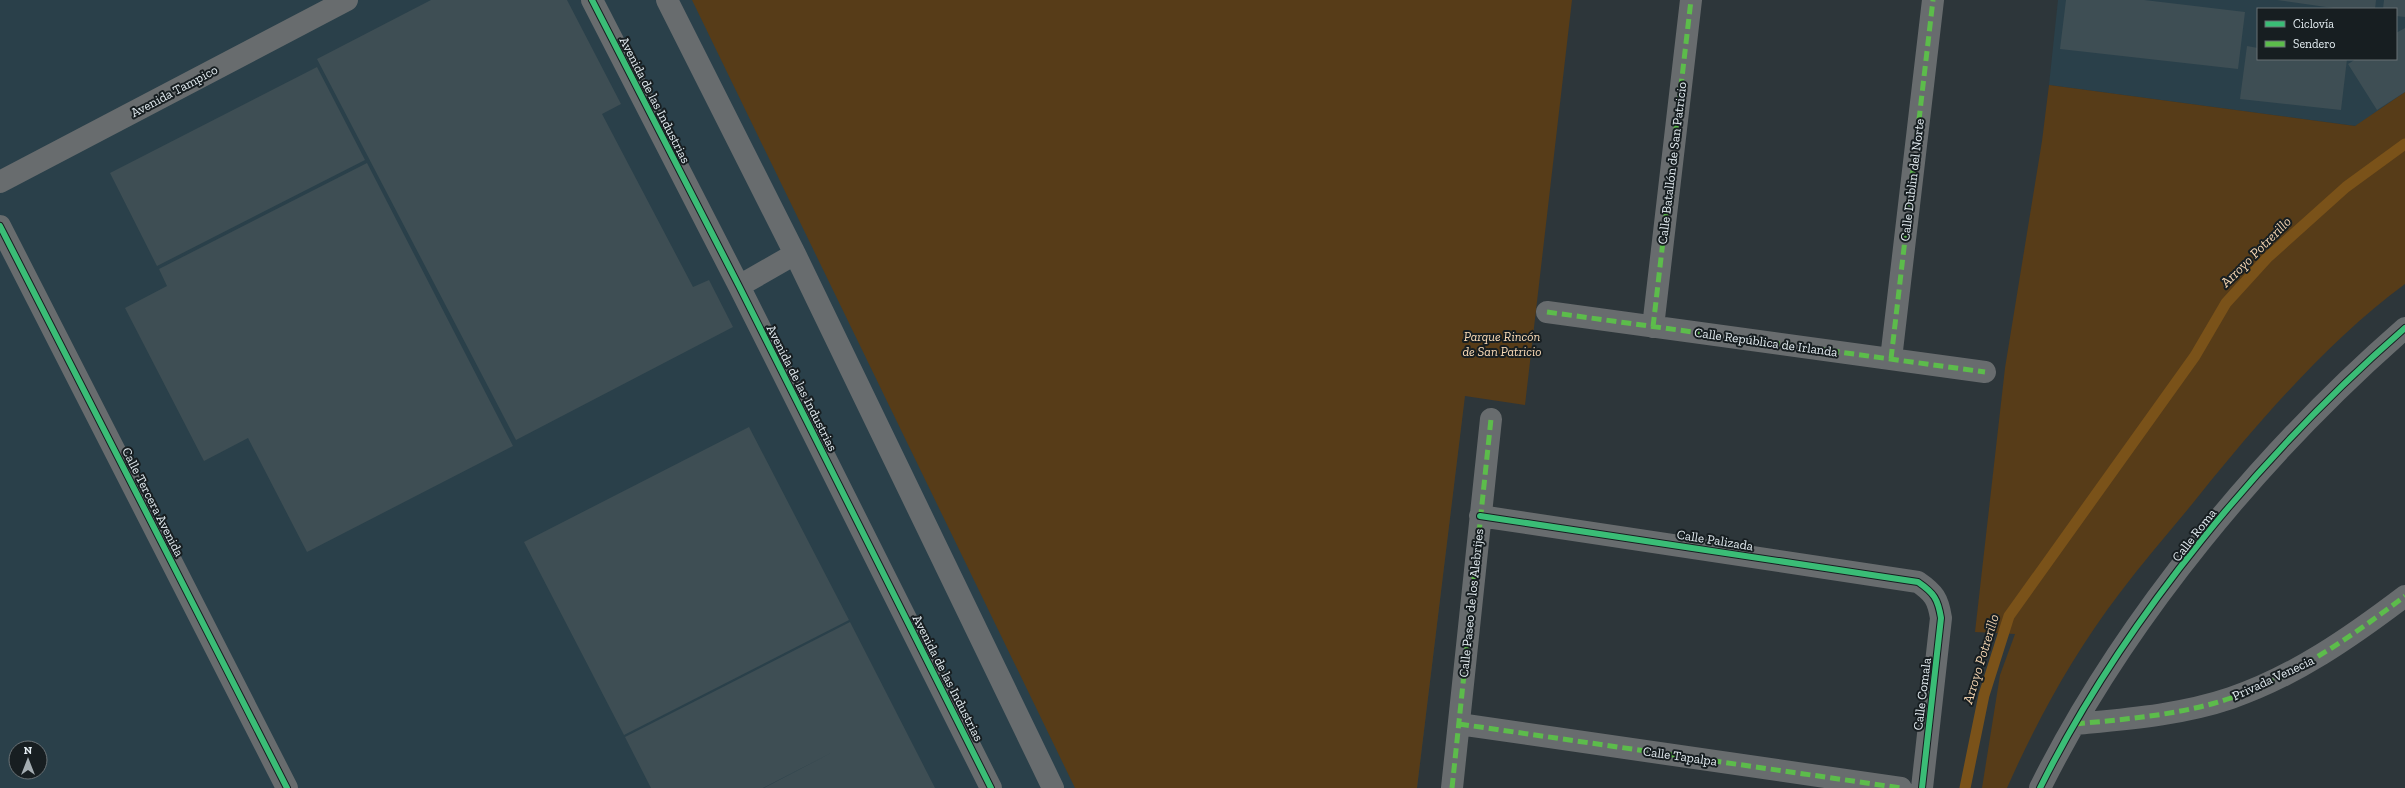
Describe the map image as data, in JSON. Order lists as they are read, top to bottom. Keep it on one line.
{"streets":{"street":["Avenida Tampico","Avenida de las Industrias","Calle Batallón de San Patricio","Calle Dublin del Norte","Calle República de Irlanda","Calle Tercera Avenida","Calle Roma","Calle Palizada","Calle Paseo de los Alebrijes","Privada Venecia","Calle Comala","Calle Tapalpa"]},"crossings":[["Calle Batallón de San Patricio","Calle República de Irlanda"],["Calle Dublin del Norte","Calle República de Irlanda"],["Calle Roma","Privada Venecia"],["Calle Palizada","Calle Paseo de los Alebrijes"],["Calle Palizada","Calle Comala"],["Calle Paseo de los Alebrijes","Calle Tapalpa"]],"water":["Arroyo Potrerillo"],"parks":["Parque Rincón de San Patricio"],"legend":["Ciclovía","Sendero"],"north":"top"}
